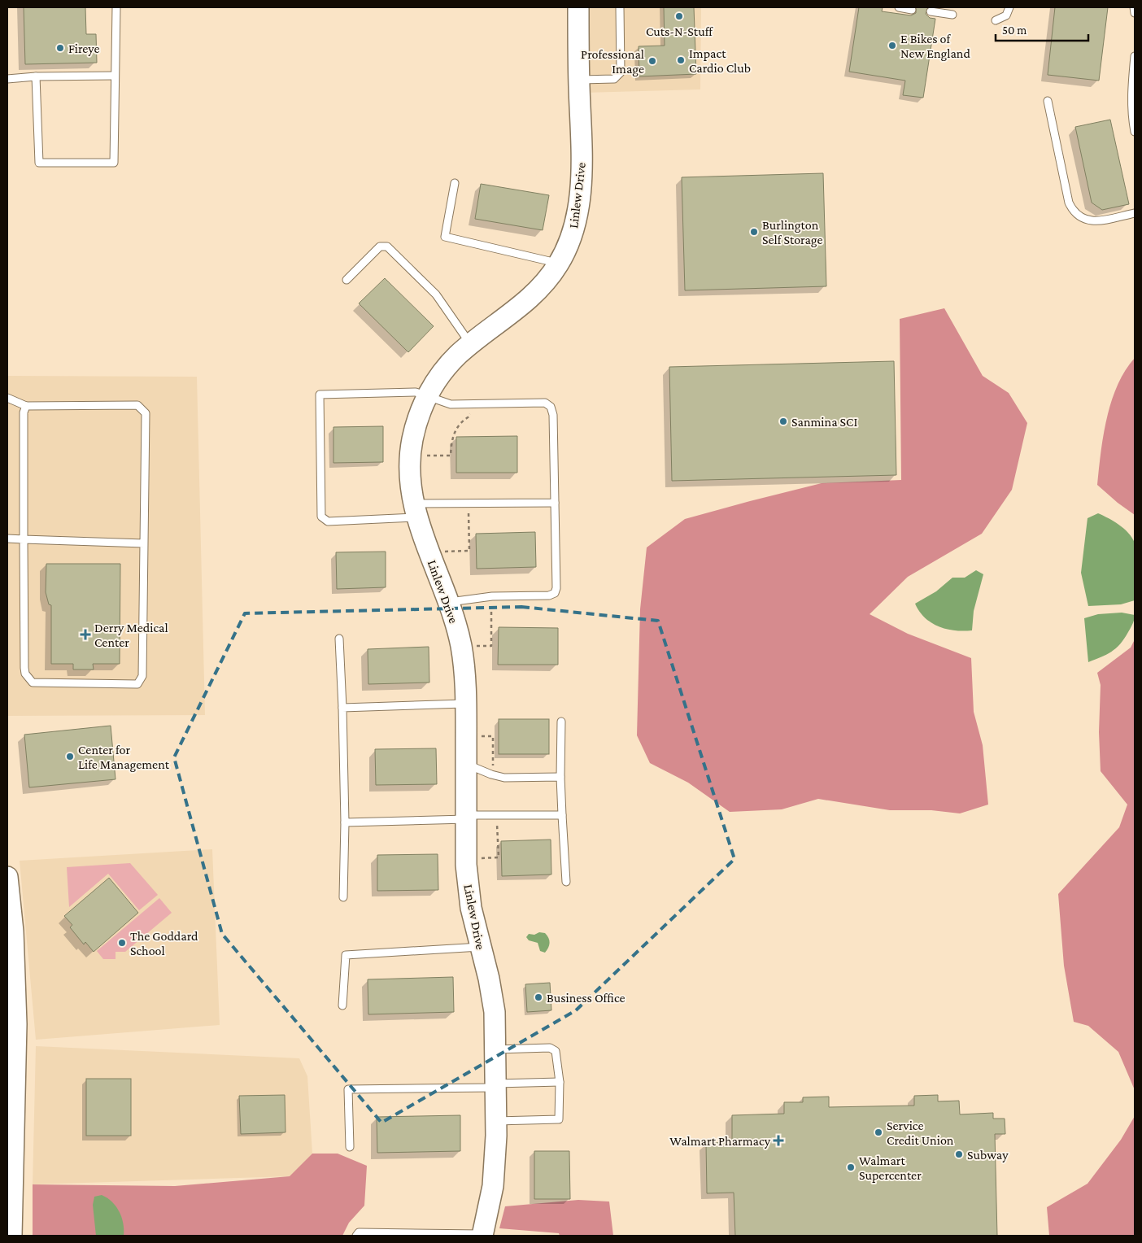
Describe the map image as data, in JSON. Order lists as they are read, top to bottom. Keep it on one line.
{"streets":{"street":["Linlew Drive"]},"places":{"other":["Cuts-N-Stuff","E Bikes of New England","Fireye","Impact Cardio Club","Professional Image","Burlington Self Storage","Sanmina SCI","Center for Life Management","The Goddard School","Business Office","Service Credit Union","Subway","Walmart Supercenter"],"health":["Derry Medical Center","Walmart Pharmacy"]},"scale_bar":"50 m"}
